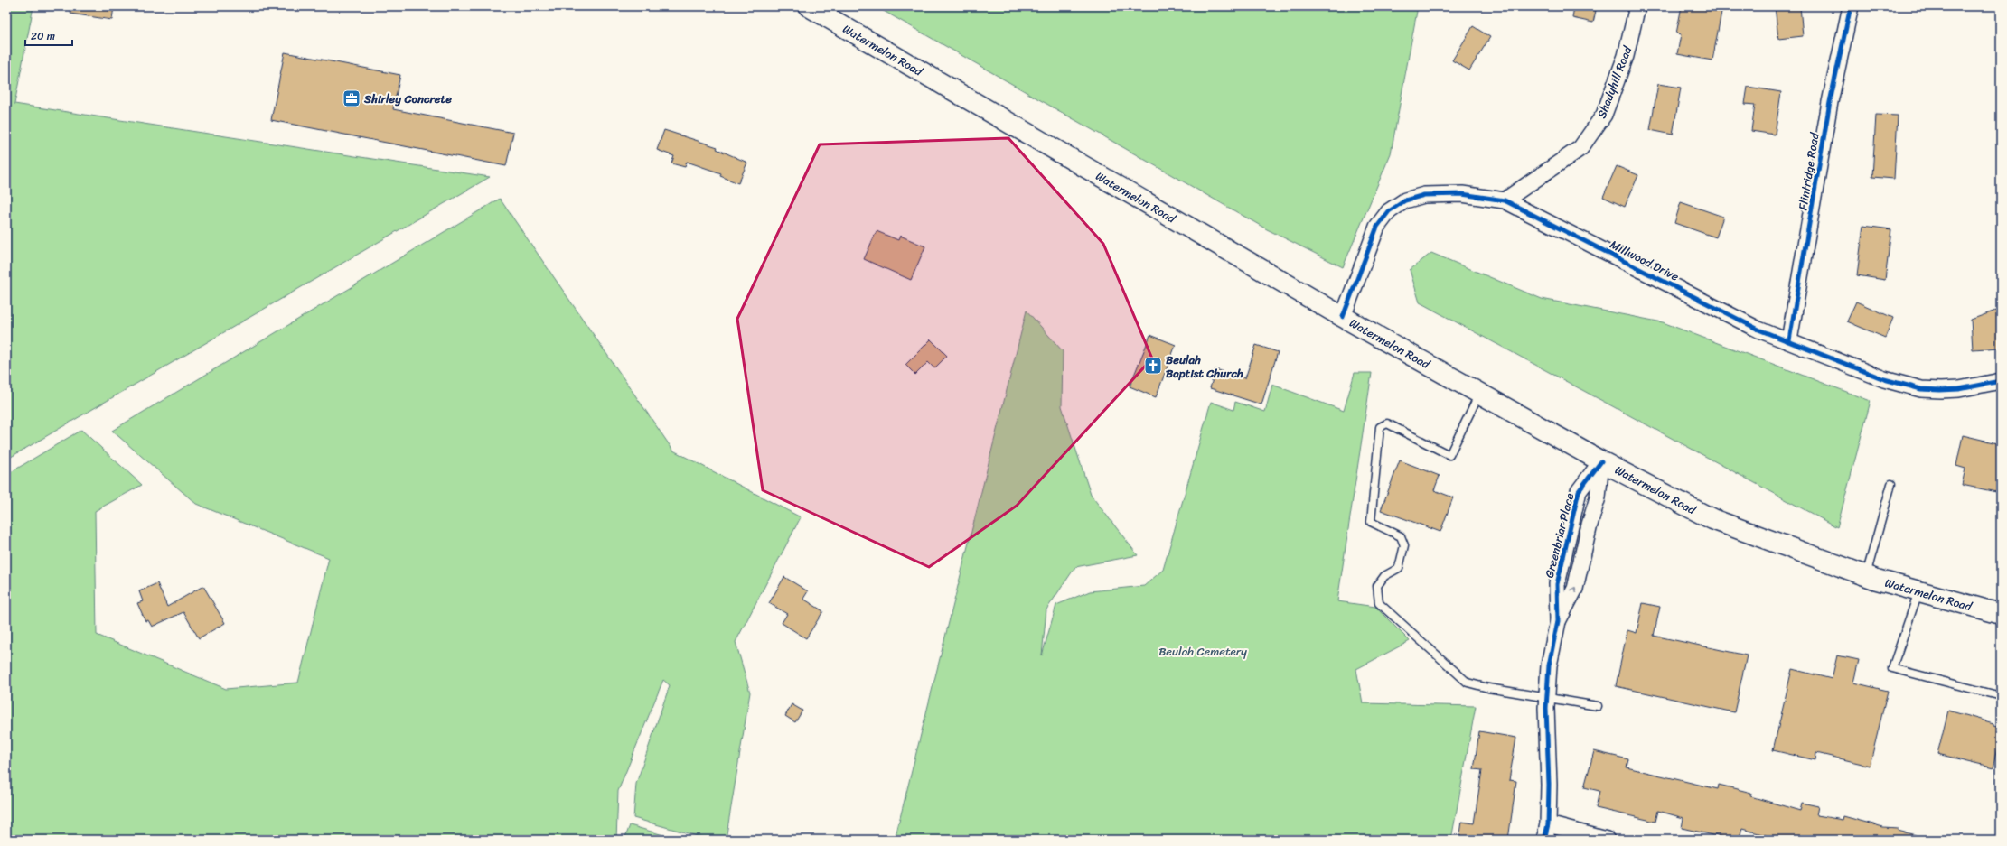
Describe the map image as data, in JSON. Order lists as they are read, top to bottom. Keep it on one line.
{"streets":{"main road":["Watermelon Road"],"street":["Shadyhill Road","Flintridge Road","Millwood Drive"],"cycle path":["Greenbriar Place"]},"crossings":[["Watermelon Road","Millwood Drive"],["Shadyhill Road","Millwood Drive"],["Flintridge Road","Millwood Drive"]],"parks":["Beulah Cemetery"],"places":{"office":["Shirley Concrete"],"church":["Beulah Baptist Church"]},"scale_bar":"20 m"}
